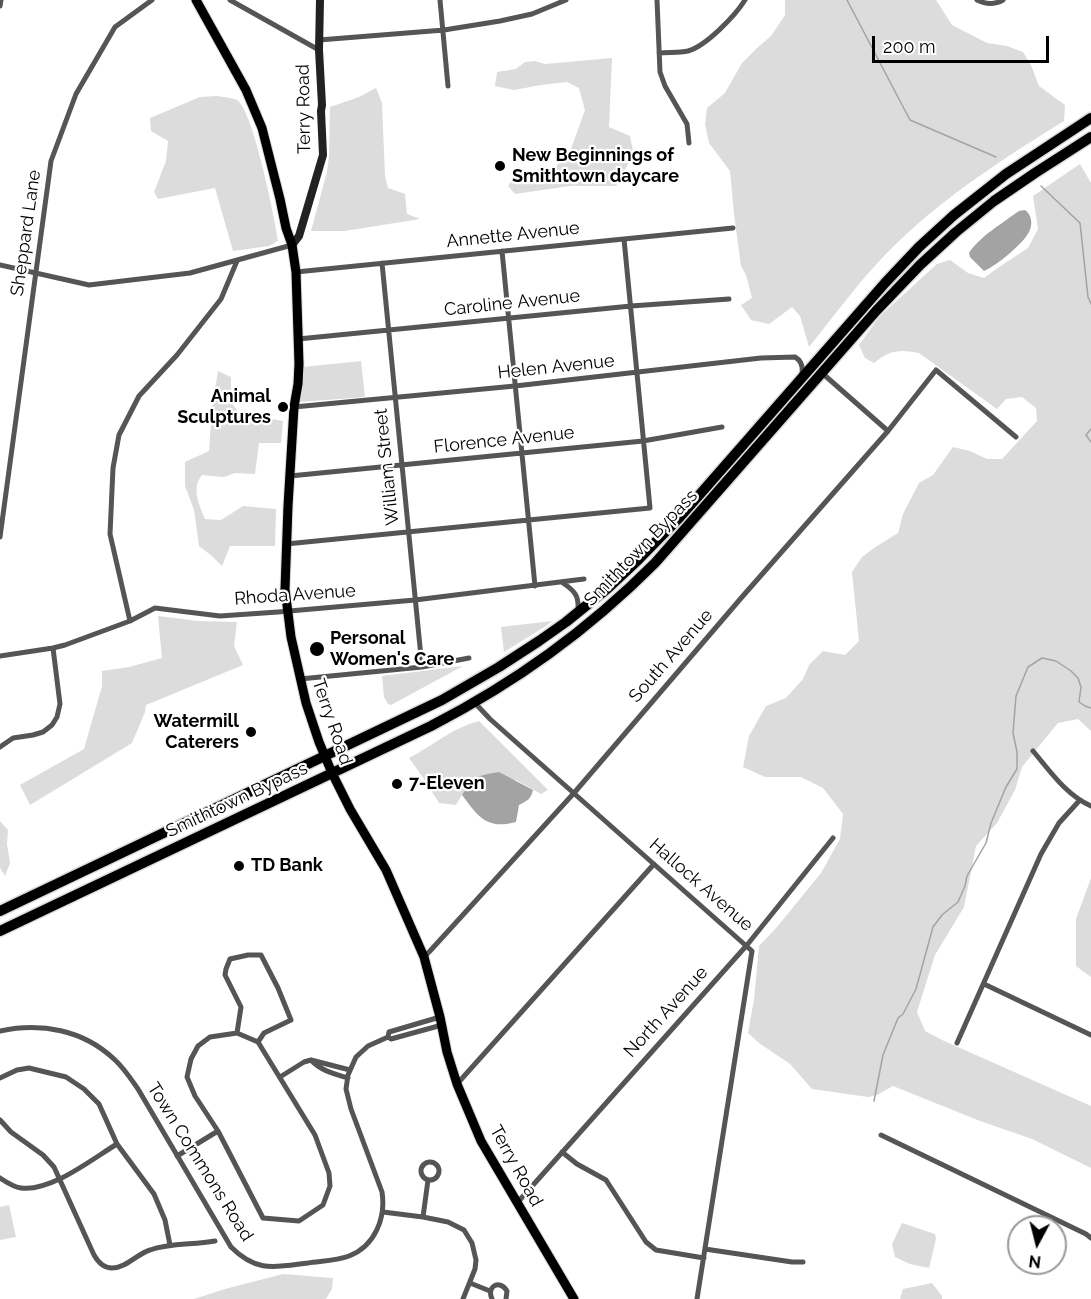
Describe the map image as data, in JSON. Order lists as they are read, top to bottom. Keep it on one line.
{"streets":{"highway":["Smithtown Bypass"],"main road":["Terry Road"],"street":["Sheppard Lane","Annette Avenue","Caroline Avenue","Helen Avenue","Florence Avenue","William Street","Rhoda Avenue","South Avenue","Hallock Avenue","North Avenue","Town Commons Road"]},"crossings":[["Terry Road","Annette Avenue"],["Terry Road","Caroline Avenue"],["Terry Road","Helen Avenue"],["Terry Road","Florence Avenue"],["Terry Road","Smithtown Bypass"],["Terry Road","Rhoda Avenue"],["Terry Road","South Avenue"],["Terry Road","North Avenue"],["Annette Avenue","William Street"],["Caroline Avenue","William Street"],["Helen Avenue","William Street"],["Helen Avenue","Smithtown Bypass"],["Florence Avenue","William Street"],["William Street","Rhoda Avenue"],["Smithtown Bypass","Hallock Avenue"],["South Avenue","Hallock Avenue"],["Hallock Avenue","North Avenue"]],"places":["New Beginnings of Smithtown daycare","Animal Sculptures","Personal Women's Care","Watermill Caterers","7-Eleven","TD Bank"],"scale_bar":"200 m","north":"bottom"}
